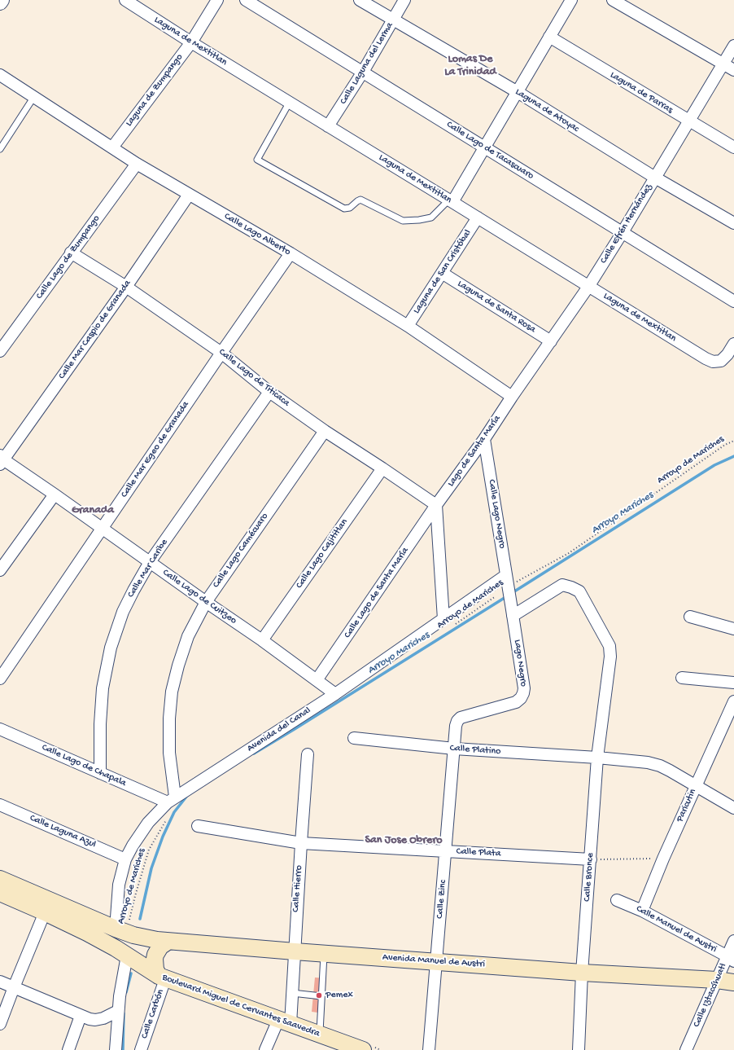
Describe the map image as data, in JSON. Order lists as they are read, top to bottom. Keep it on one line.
{"streets":{"main road":["Avenida Manuel de Austri","Boulevard Miguel de Cervantes Saavedra"],"street":["Laguna de Mextitlan","Calle Laguna del Lerma","Laguna de Zumpango","Laguna de Parras","Laguna de Atoyac","Calle Lago de Tacascuaro","Calle Efrén Hernández","Calle Lago Alberto","Calle Lago de Zumpango","Laguna de San Cristóbal","Laguna de Santa Rosa","Calle Mar Caspio de Granada","Calle Lago de Titicaca","Calle Mar Egeo de Granada","Lago de Santa María","Calle Lago Negro","Calle Lago Camécuaro","Calle Lago Cajititlan","Calle Mar Caribe","Calle Lago de Santa María","Calle Lago de Cuitzeo","Lago Negro","Avenida del Canal","Calle Platino","Calle Lago de Chapala","Paricutin","Calle Laguna Azul","Calle Plata","Calle Bronce","Calle Hierro","Calle Zinc","Calle Manuel de Austri","Calle Iztaccíhuatl","Calle Carbón"],"path":["Arroyo de Mariches"]},"crossings":[["Laguna de Mextitlan","Calle Laguna del Lerma"],["Laguna de Mextitlan","Laguna de Zumpango"],["Laguna de Mextitlan","Calle Efrén Hernández"],["Laguna de Mextitlan","Laguna de San Cristóbal"],["Calle Laguna del Lerma","Laguna de Atoyac"],["Calle Laguna del Lerma","Calle Lago de Tacascuaro"],["Laguna de Zumpango","Calle Lago Alberto"],["Laguna de Parras","Calle Efrén Hernández"],["Laguna de Atoyac","Calle Efrén Hernández"],["Calle Lago de Tacascuaro","Calle Efrén Hernández"],["Calle Efrén Hernández","Calle Lago Alberto"],["Calle Efrén Hernández","Laguna de Santa Rosa"],["Calle Efrén Hernández","Lago de Santa María"],["Calle Lago Alberto","Calle Lago de Zumpango"],["Calle Lago Alberto","Laguna de San Cristóbal"],["Calle Lago Alberto","Calle Mar Caspio de Granada"],["Calle Lago Alberto","Calle Mar Egeo de Granada"],["Calle Lago Alberto","Lago de Santa María"],["Calle Lago de Zumpango","Calle Lago de Titicaca"],["Laguna de San Cristóbal","Laguna de Santa Rosa"],["Calle Mar Caspio de Granada","Calle Lago de Titicaca"],["Calle Mar Caspio de Granada","Calle Lago de Cuitzeo"],["Calle Lago de Titicaca","Calle Mar Egeo de Granada"],["Calle Lago de Titicaca","Lago de Santa María"],["Calle Lago de Titicaca","Calle Lago Camécuaro"],["Calle Lago de Titicaca","Calle Lago Cajititlan"],["Calle Lago de Titicaca","Calle Mar Caribe"],["Calle Lago de Titicaca","Calle Lago de Santa María"],["Calle Mar Egeo de Granada","Calle Lago de Cuitzeo"],["Lago de Santa María","Calle Lago Negro"],["Lago de Santa María","Calle Lago de Santa María"],["Arroyo de Mariches","Calle Lago Negro"],["Arroyo de Mariches","Lago Negro"],["Arroyo de Mariches","Avenida del Canal"],["Arroyo de Mariches","Avenida Manuel de Austri"],["Calle Lago Negro","Lago Negro"],["Calle Lago Negro","Avenida del Canal"],["Calle Lago Camécuaro","Calle Lago de Cuitzeo"],["Calle Lago Camécuaro","Avenida del Canal"],["Calle Lago Camécuaro","Calle Lago de Chapala"],["Calle Lago Cajititlan","Calle Lago de Cuitzeo"],["Calle Mar Caribe","Calle Lago de Cuitzeo"],["Calle Mar Caribe","Calle Lago de Chapala"],["Calle Lago de Santa María","Calle Lago de Cuitzeo"],["Calle Lago de Cuitzeo","Avenida del Canal"],["Lago Negro","Avenida del Canal"],["Lago Negro","Calle Platino"],["Lago Negro","Calle Bronce"],["Lago Negro","Calle Zinc"],["Avenida del Canal","Calle Lago de Chapala"],["Avenida del Canal","Calle Laguna Azul"],["Avenida del Canal","Avenida Manuel de Austri"],["Calle Platino","Paricutin"],["Calle Platino","Calle Bronce"],["Calle Platino","Calle Zinc"],["Paricutin","Calle Manuel de Austri"],["Calle Plata","Calle Bronce"],["Calle Plata","Calle Hierro"],["Calle Plata","Calle Zinc"],["Calle Bronce","Avenida Manuel de Austri"],["Calle Hierro","Avenida Manuel de Austri"],["Calle Hierro","Boulevard Miguel de Cervantes Saavedra"],["Calle Zinc","Avenida Manuel de Austri"],["Calle Manuel de Austri","Calle Iztaccíhuatl"],["Avenida Manuel de Austri","Calle Iztaccíhuatl"],["Boulevard Miguel de Cervantes Saavedra","Calle Carbón"]],"districts":["Lomas De La Trinidad","Granada","San Jose Obrero"],"water":["Arroyo Mariches"],"places":["Pemex"]}
